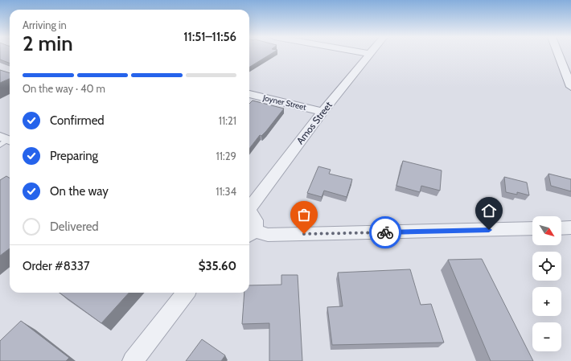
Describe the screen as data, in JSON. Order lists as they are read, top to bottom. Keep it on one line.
{"streets":{"street":["Joyner Street","Amos Street"]},"crossings":[["Joyner Street","Amos Street"]],"north":"bottom right","page":{"heading":["2 min","Arriving in","11:51–11:56"],"panel":["Order #8337","$35.60"],"bar":"On the way · 40 m","list":[["Confirmed","11:21"],["Preparing","11:29"],["On the way","11:34"],"Delivered"],"map_buttons":["+","−"]}}
